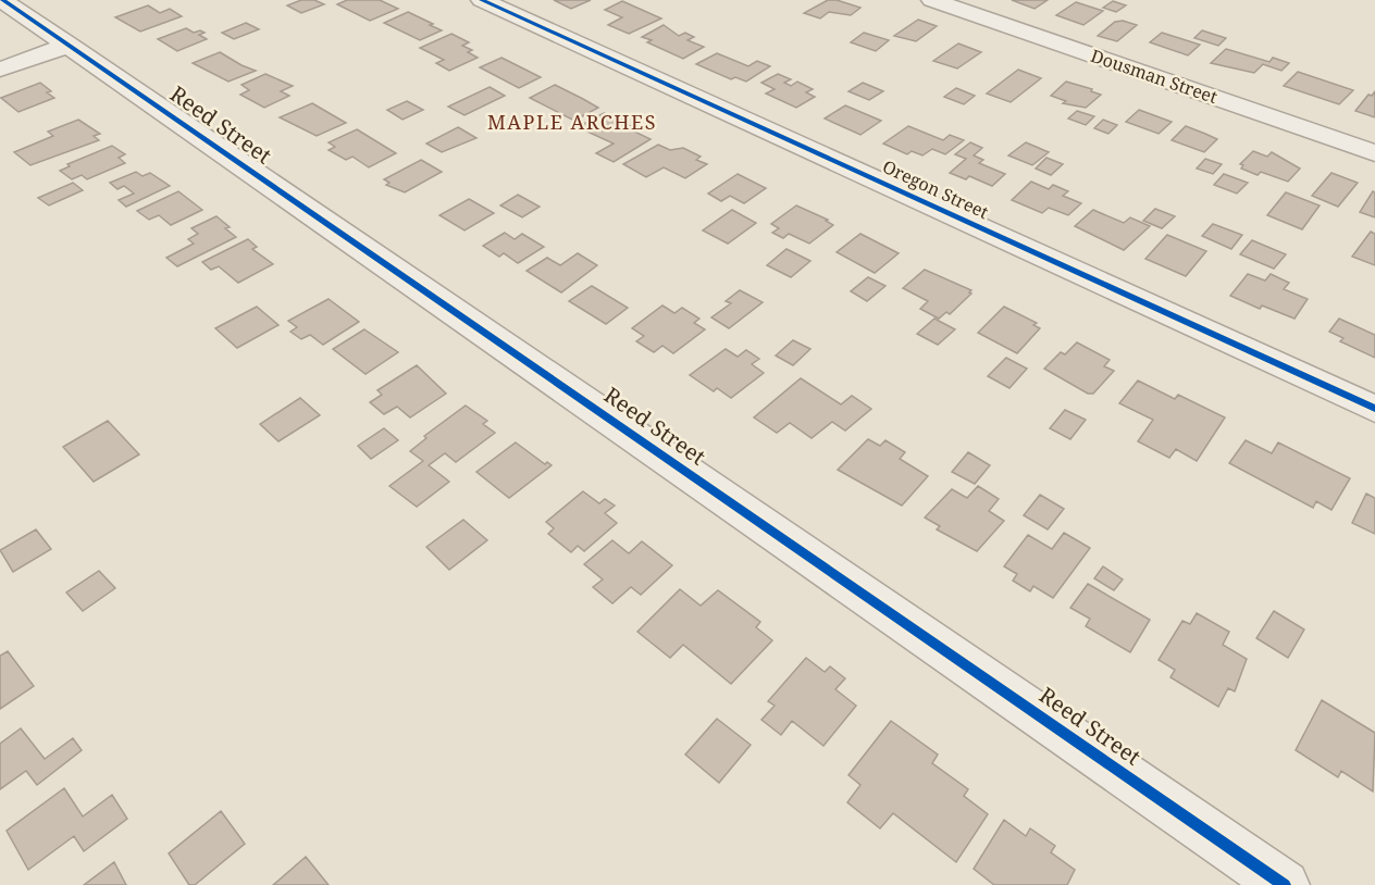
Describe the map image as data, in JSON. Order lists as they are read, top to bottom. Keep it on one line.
{"streets":{"street":["Dousman Street","Reed Street","Oregon Street"]},"districts":["MAPLE ARCHES"]}
